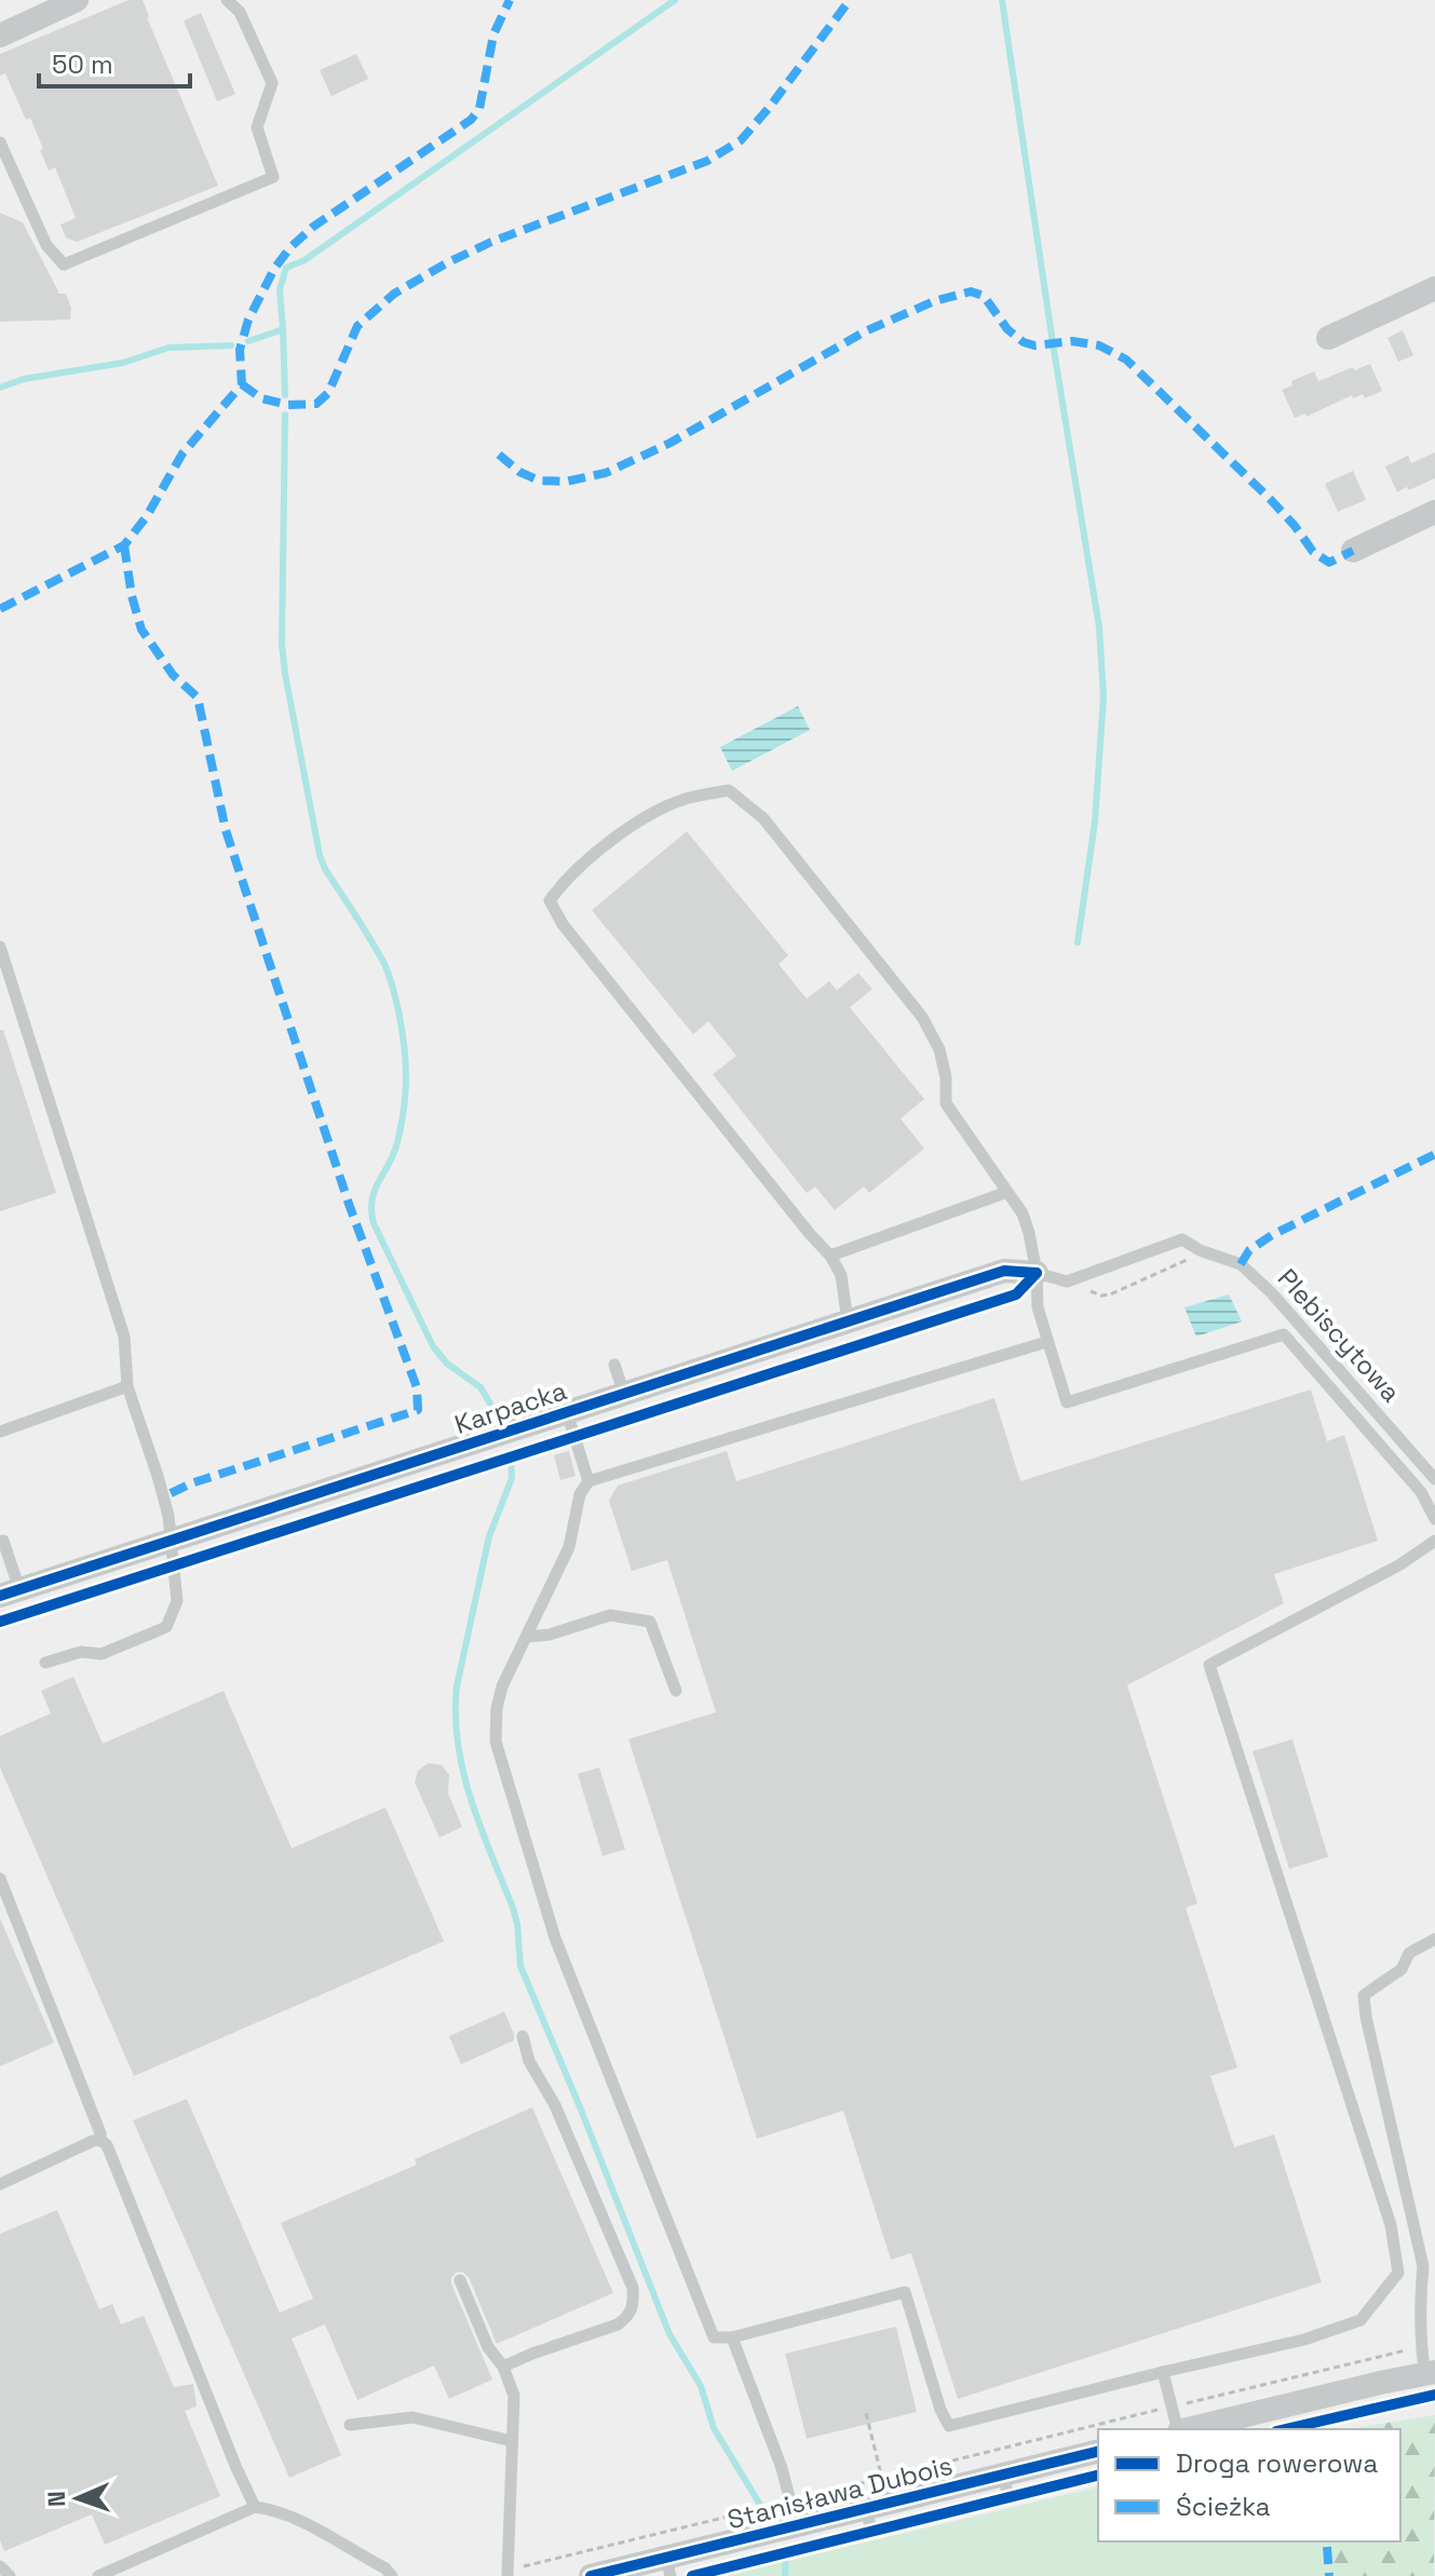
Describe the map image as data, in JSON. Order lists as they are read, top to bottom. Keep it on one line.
{"streets":{"street":["Karpacka","Stanisława Dubois"],"lane":["Plebiscytowa"]},"crossings":[["Plebiscytowa","Karpacka"]],"legend":["Droga rowerowa","Ścieżka"],"scale_bar":"50 m","north":"left"}
